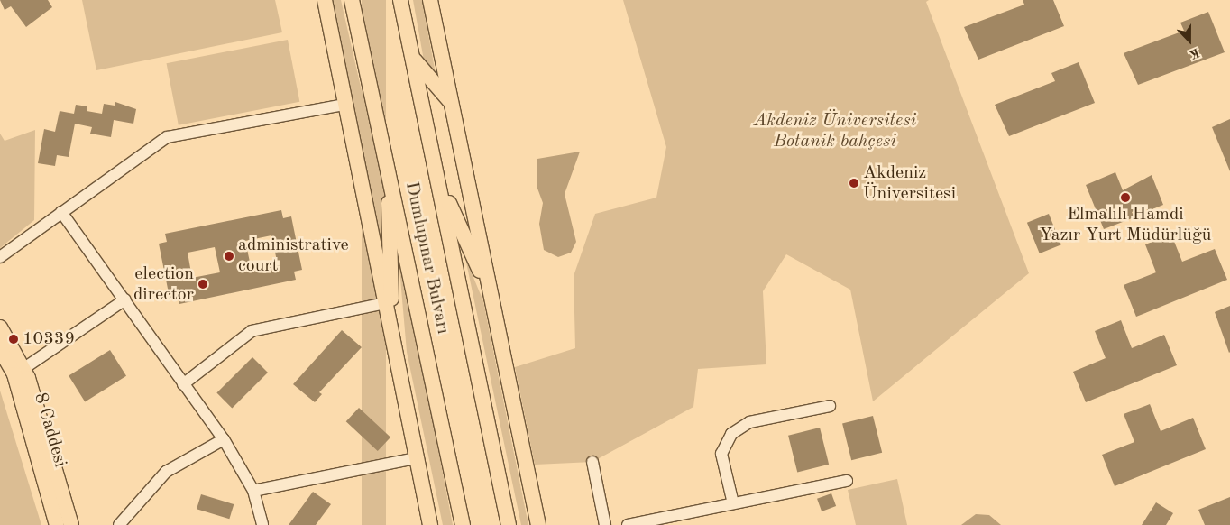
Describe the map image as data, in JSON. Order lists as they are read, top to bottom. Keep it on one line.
{"streets":{"main road":["Dumlupınar Bulvarı","8 Caddesi"]},"parks":["Akdeniz Üniversitesi Botanik bahçesi"],"places":["Akdeniz Üniversitesi","Elmalılı Hamdi Yazır Yurt Müdürlüğü","administrative court","election director","10339"],"north":"bottom"}
